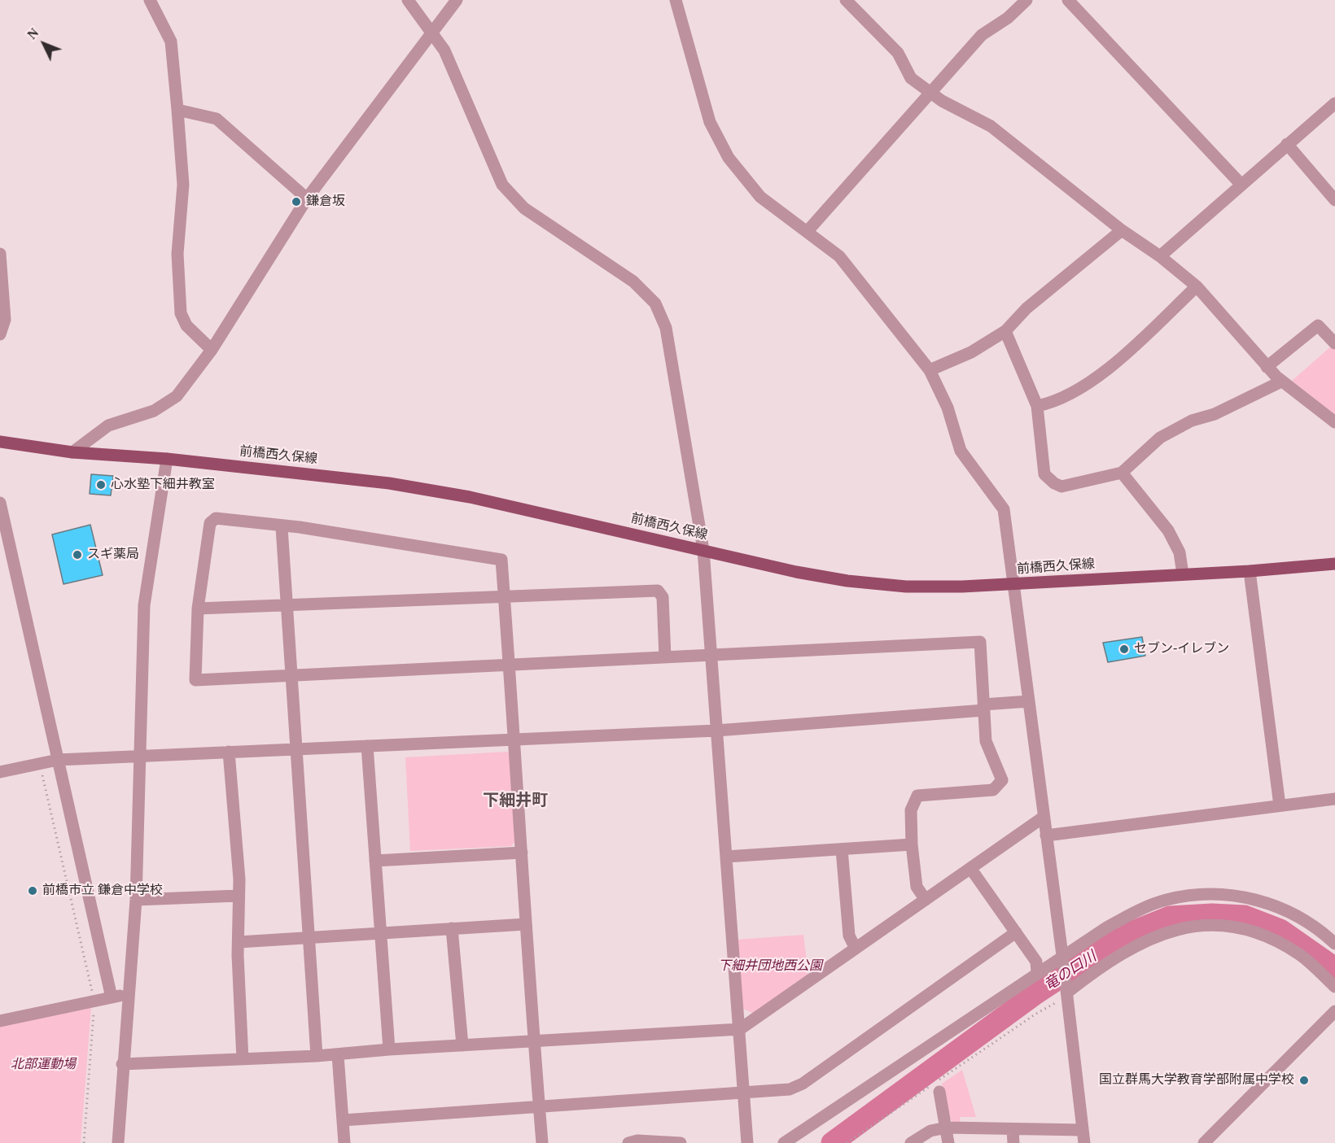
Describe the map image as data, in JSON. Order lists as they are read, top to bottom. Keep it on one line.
{"streets":{"main road":["前橋西久保線"]},"districts":["下細井町"],"water":["竜の口川"],"parks":["下細井団地西公園","北部運動場"],"places":["鎌倉坂","心水塾下細井教室","スギ薬局","セブン-イレブン","前橋市立 鎌倉中学校","国立群馬大学教育学部附属中学校"],"north":"top left"}
